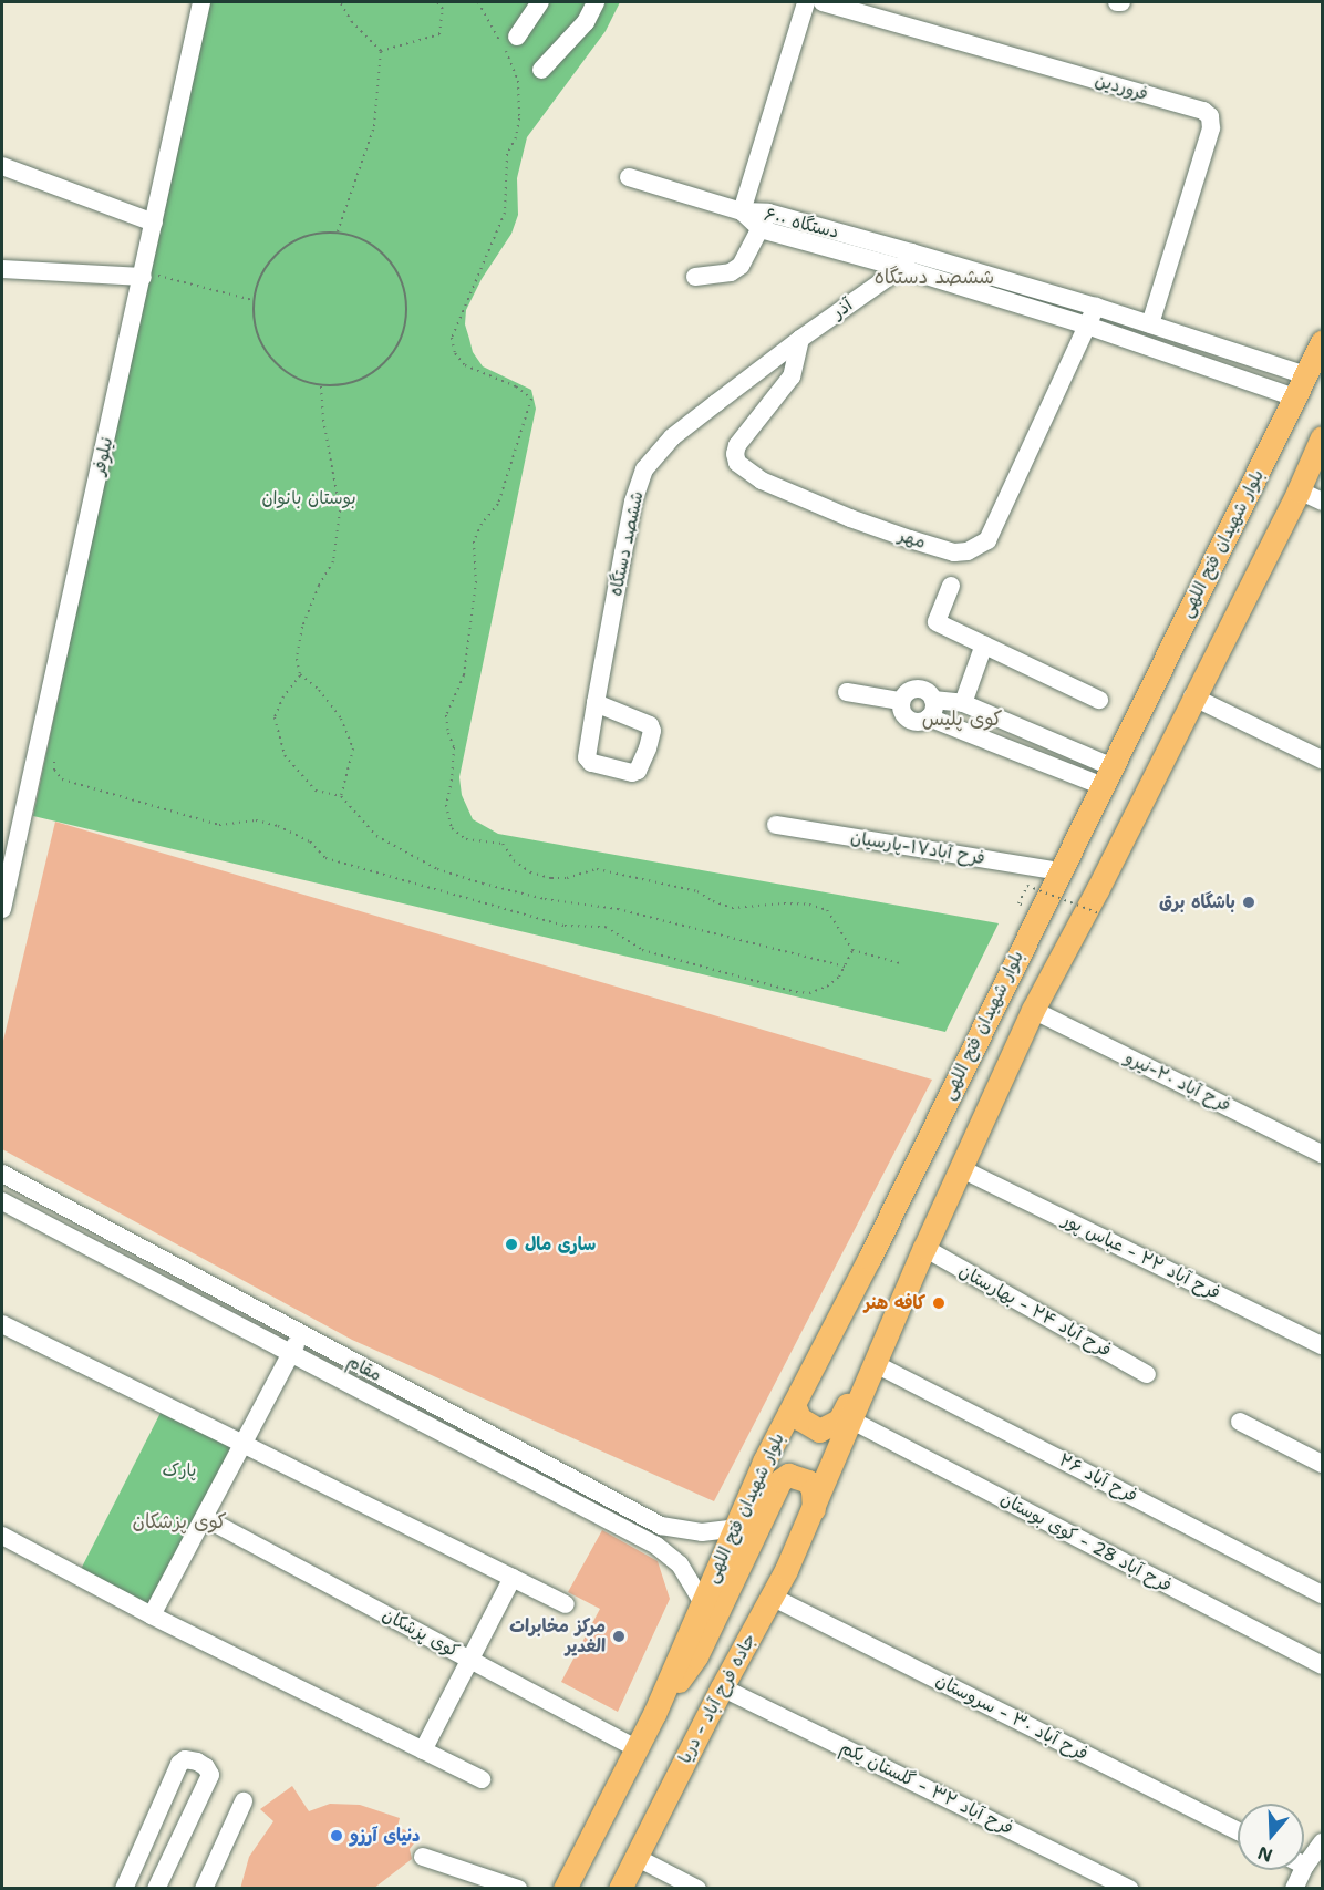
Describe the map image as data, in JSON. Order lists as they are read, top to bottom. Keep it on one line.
{"streets":{"main road":["بلوار شهیدان فتح اللهی","جاده فرح آباد - دریا"],"street":["فروردین","۶۰۰ دستگاه","آذر","نیلوفر","مهر","ششصد دستگاه","فرح آباد۱۷-پارسیان","فرح آباد ۲۰-نیرو","فرح آباد ۲۲ - عباس پور","فرح آباد ۲۴ - بهارستان","مقام","فرح آباد ۲۶","فرح آباد 28 - کوی بوستان","کوی پزشکان","فرح آباد ۳۰ - سروستان","فرح آباد ۳۲ - گلستان یکم"]},"crossings":[["فروردین","۶۰۰ دستگاه"],["۶۰۰ دستگاه","آذر"],["۶۰۰ دستگاه","مهر"],["۶۰۰ دستگاه","بلوار شهیدان فتح اللهی"],["آذر","مهر"],["آذر","ششصد دستگاه"],["مهر","ششصد دستگاه"],["بلوار شهیدان فتح اللهی","فرح آباد۱۷-پارسیان"],["بلوار شهیدان فتح اللهی","مقام"],["جاده فرح آباد - دریا","فرح آباد ۳۰ - سروستان"],["جاده فرح آباد - دریا","فرح آباد ۳۲ - گلستان یکم"]],"districts":["ششصد دستگاه","کوی پلیس","کوی پزشکان"],"parks":["بوستان بانوان","پارک"],"places":["باشگاه برق","ساری مال","کافه هنر","مرکز مخابرات الغدیر","دنیای آرزو"],"north":"bottom"}
